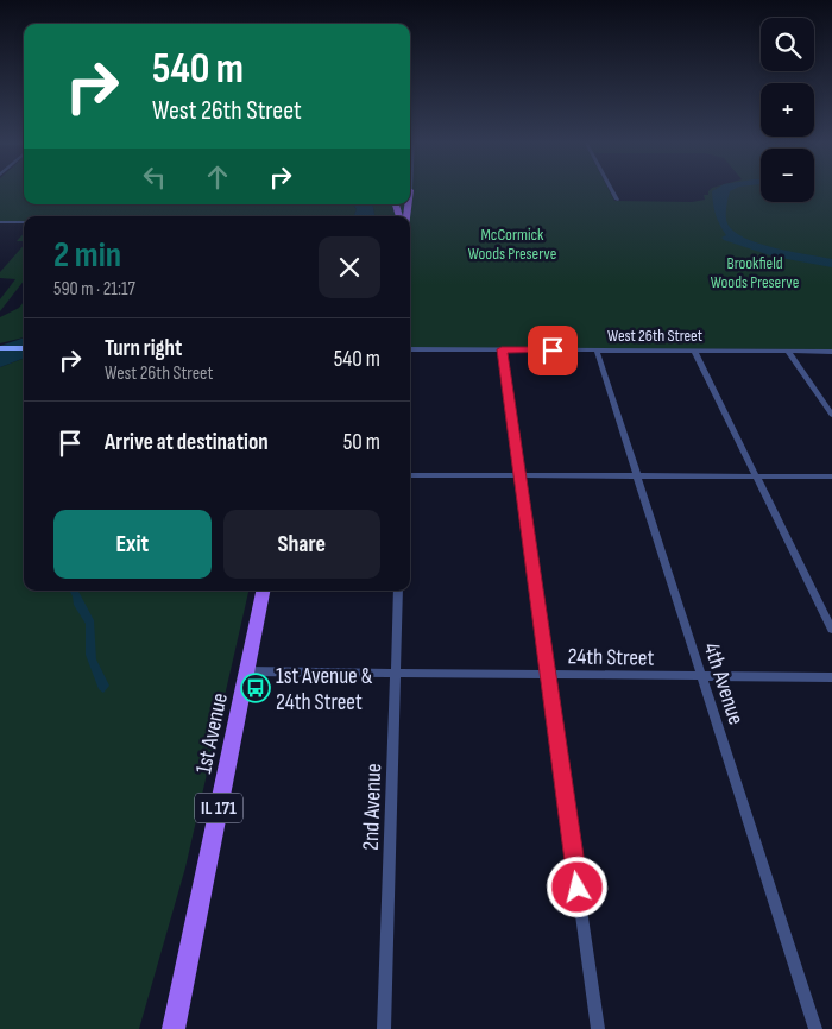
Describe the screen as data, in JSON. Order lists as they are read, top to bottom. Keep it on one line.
{"streets":{"main road":["1st Avenue","IL 171"],"street":["West 26th Street","24th Street","4th Avenue","2nd Avenue"]},"crossings":[["West 26th Street","4th Avenue"],["24th Street","4th Avenue"],["24th Street","1st Avenue"],["24th Street","2nd Avenue"]],"parks":["McCormick Woods Preserve","Brookfield Woods Preserve"],"places":{"bus stop":["1st Avenue & 24th Street"]},"page":{"map_buttons":["+","−"],"turn":["540 m","West 26th Street"],"heading":["2 min","590 m · 21:17"],"list":[{"name":"Turn right","note":"West 26th Street","value":"540 m"},{"name":"Arrive at destination","value":"50 m"}],"buttons":["Exit","Share"]}}
